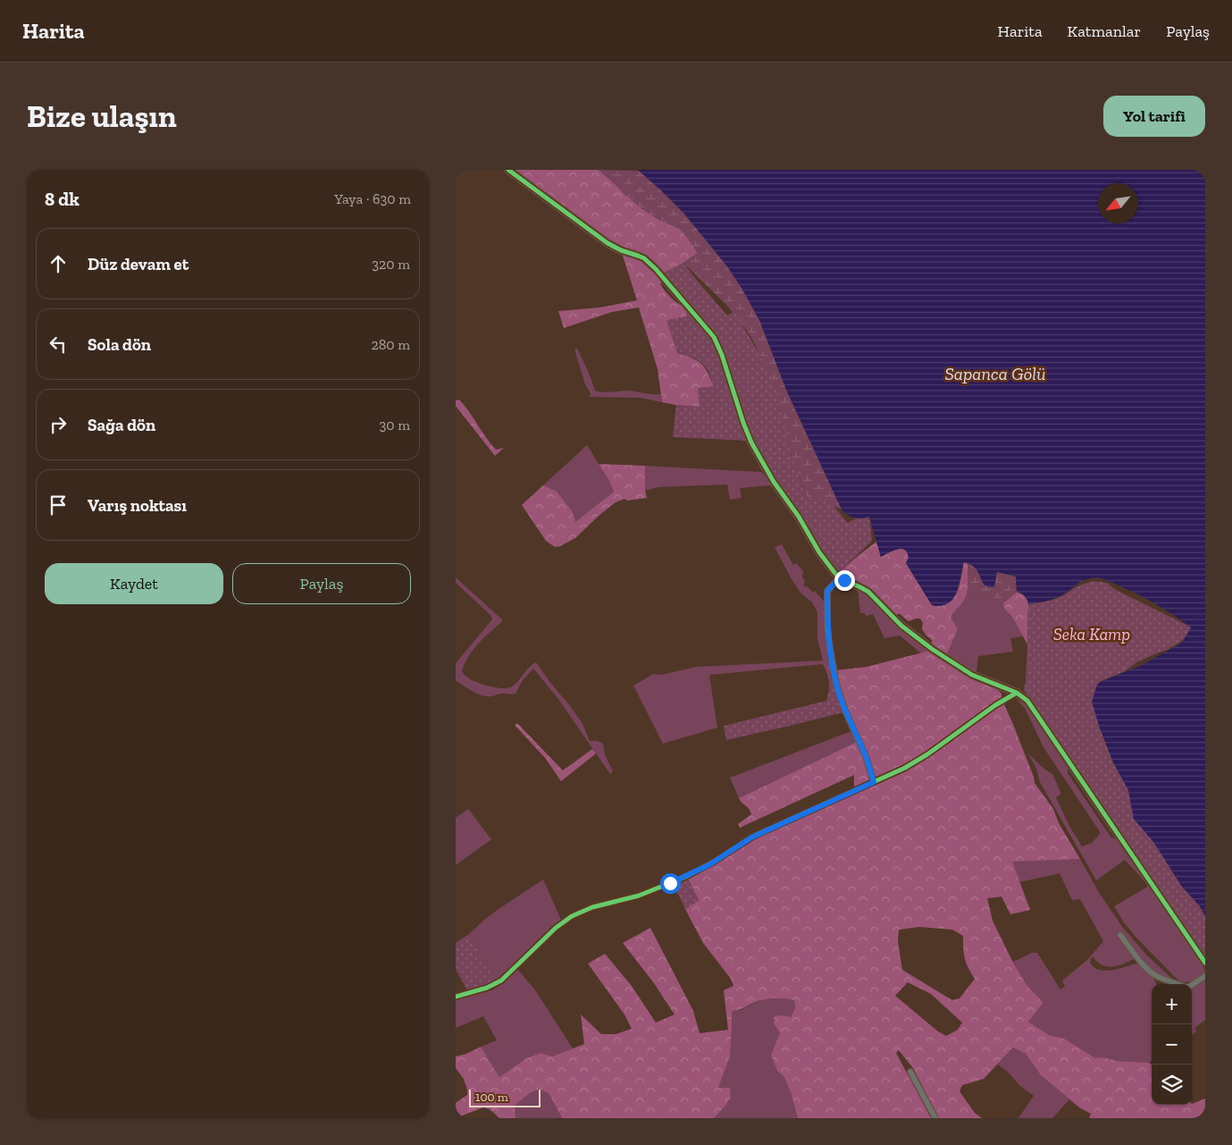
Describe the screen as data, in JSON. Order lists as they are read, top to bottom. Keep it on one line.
{"water":["Sapanca Gölü"],"parks":["Seka Kamp"],"scale_bar":"100 m","north":"bottom left","page":{"header":"Harita","nav":["Harita","Katmanlar","Paylaş"],"buttons":["Yol tarifi",["Kaydet","Paylaş"]],"title":"Bize ulaşın","heading":["8 dk","Yaya · 630 m"],"list":[["Düz devam et","320 m"],["Sola dön","280 m"],["Sağa dön","30 m"],"Varış noktası"],"map_buttons":["+","−"],"scale":"100 m"}}
